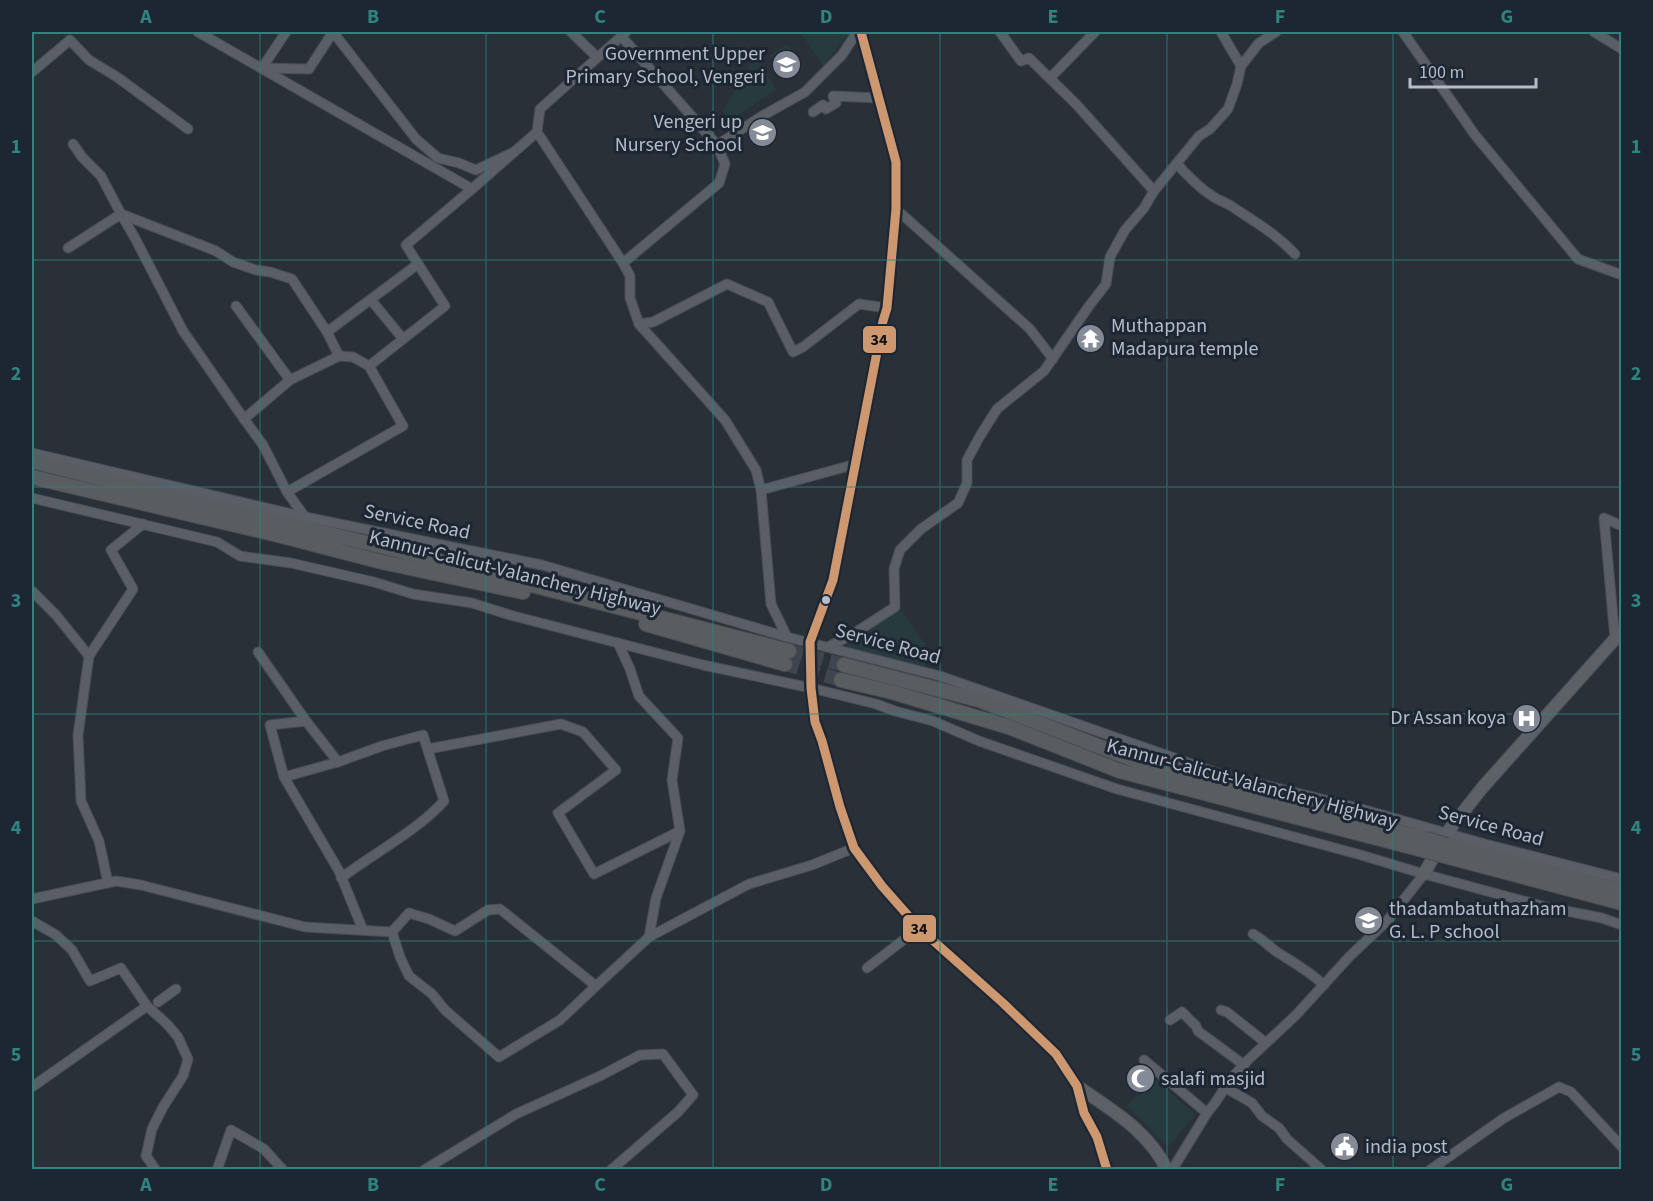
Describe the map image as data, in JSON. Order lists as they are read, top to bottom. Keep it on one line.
{"streets":{"highway":["Kannur-Calicut-Valanchery Highway"],"street":["Service Road"]},"crossings":[["Service Road","Kannur-Calicut-Valanchery Highway"]],"places":{"school or university":["Government Upper Primary School, Vengeri","Vengeri up Nursery School","thadambatuthazham G. L. P school"],"temple":["Muthappan Madapura temple"],"hospital":["Dr Assan koya"],"mosque":["salafi masjid"],"public building":["india post"]},"lines":["transit line 34"],"scale_bar":"100 m","grid":{"columns":["A","B","C","D","E","F","G"],"rows":["1","2","3","4","5"]}}
